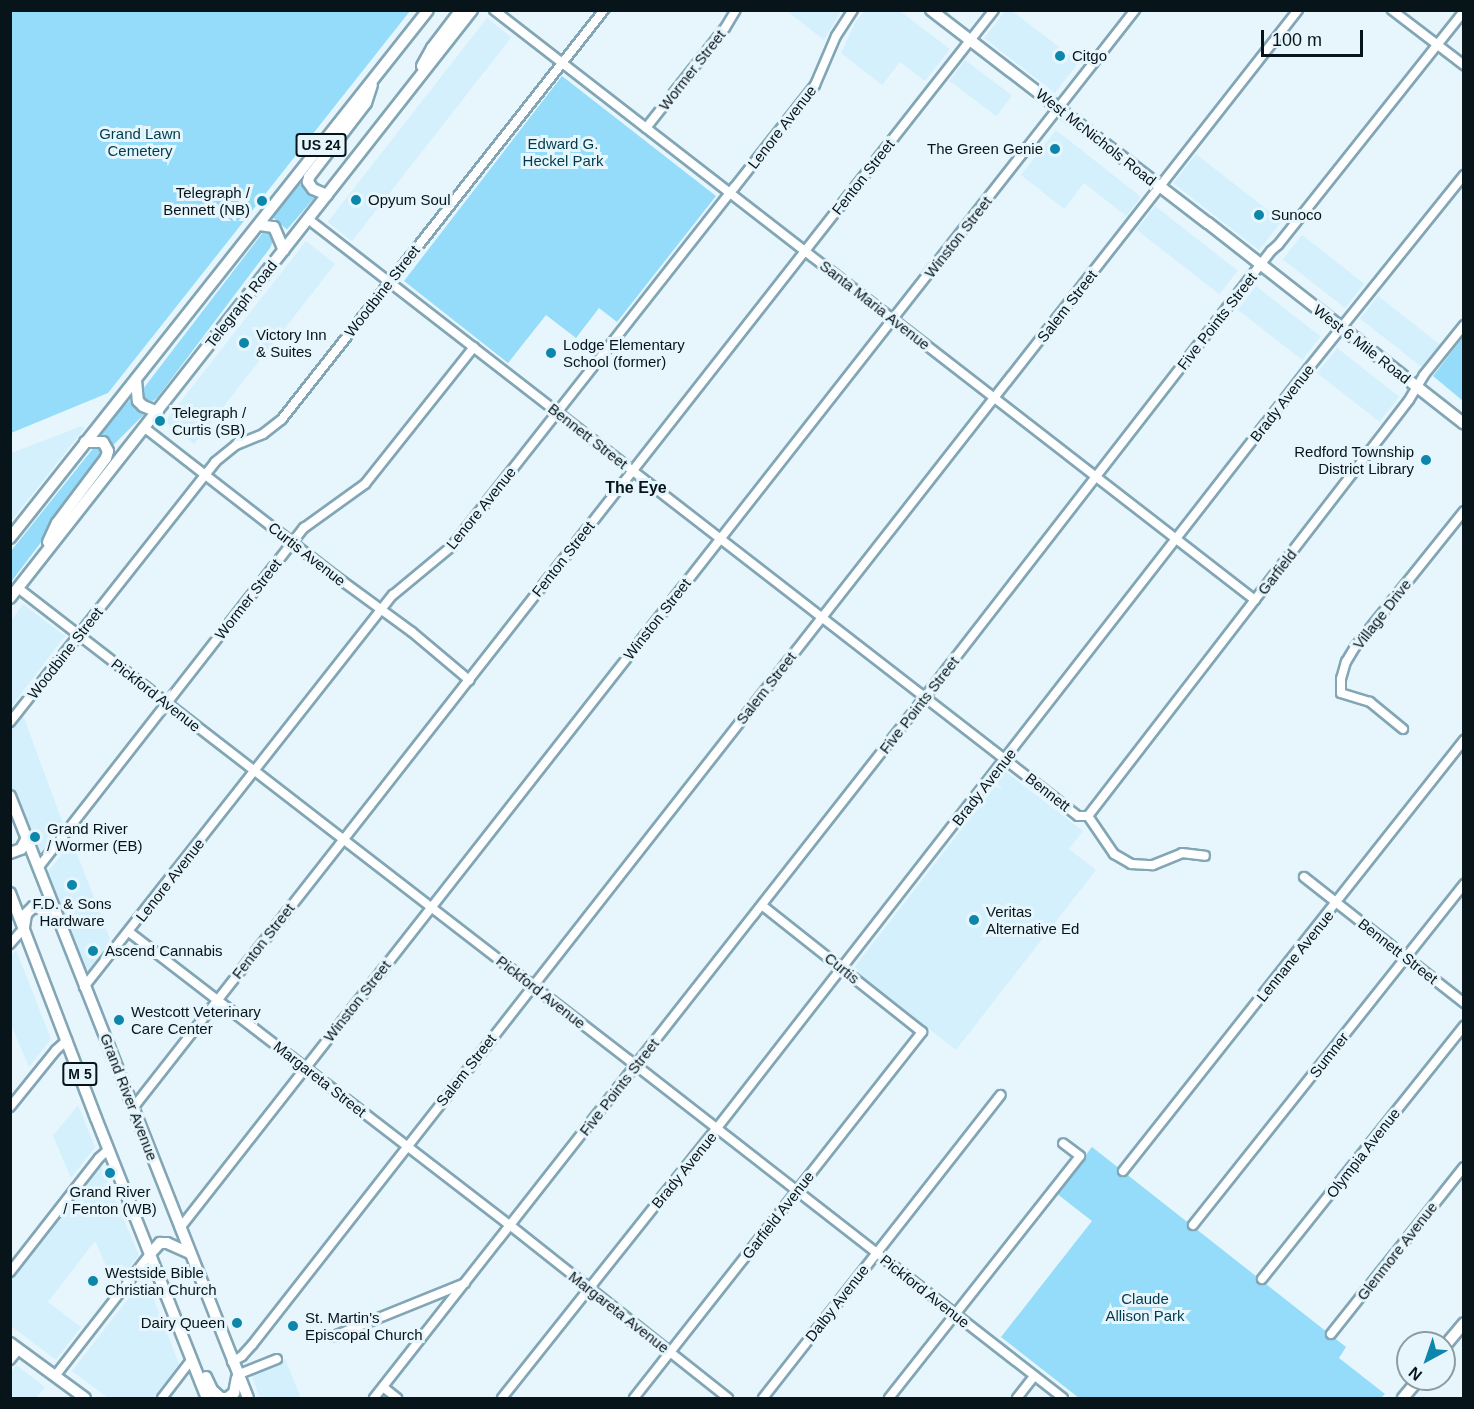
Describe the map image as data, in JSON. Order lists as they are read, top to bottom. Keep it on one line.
{"streets":{"main road":["West McNichols Road","US 24","Telegraph Road","West 6 Mile Road","M 5","Grand River Avenue"],"street":["Wormer Street","Lenore Avenue","Fenton Street","Winston Street","Woodbine Street","Santa Maria Avenue","Salem Street","Five Points Street","Brady Avenue","Bennett Street","Curtis Avenue","Garfield","Village Drive","Pickford Avenue","Bennett","Lennane Avenue","Curtis","Sumner","Margareta Street","Olympia Avenue","Garfield Avenue","Glenmore Avenue","Dalby Avenue","Margareta Avenue"]},"crossings":[["Wormer Street","Santa Maria Avenue"],["Wormer Street","Bennett Street"],["Wormer Street","Curtis Avenue"],["Wormer Street","Pickford Avenue"],["Wormer Street","Grand River Avenue"],["Lenore Avenue","Santa Maria Avenue"],["Lenore Avenue","Bennett Street"],["Lenore Avenue","Curtis Avenue"],["Lenore Avenue","Pickford Avenue"],["Lenore Avenue","Margareta Street"],["Lenore Avenue","Grand River Avenue"],["West McNichols Road","Fenton Street"],["West McNichols Road","Winston Street"],["West McNichols Road","Salem Street"],["West McNichols Road","Five Points Street"],["West McNichols Road","West 6 Mile Road"],["Fenton Street","Santa Maria Avenue"],["Fenton Street","Bennett Street"],["Fenton Street","Curtis Avenue"],["Fenton Street","Pickford Avenue"],["Fenton Street","Margareta Street"],["Fenton Street","Grand River Avenue"],["Winston Street","Santa Maria Avenue"],["Winston Street","Bennett Street"],["Winston Street","Pickford Avenue"],["Winston Street","Margareta Street"],["Winston Street","Grand River Avenue"],["Woodbine Street","Santa Maria Avenue"],["Woodbine Street","Bennett Street"],["Woodbine Street","Curtis Avenue"],["Woodbine Street","Pickford Avenue"],["Telegraph Road","Bennett Street"],["Telegraph Road","Curtis Avenue"],["Telegraph Road","Pickford Avenue"],["Santa Maria Avenue","Salem Street"],["Santa Maria Avenue","Five Points Street"],["Santa Maria Avenue","Brady Avenue"],["Santa Maria Avenue","Garfield"],["Salem Street","Bennett Street"],["Salem Street","Pickford Avenue"],["Salem Street","Margareta Street"],["Salem Street","Grand River Avenue"],["Five Points Street","West 6 Mile Road"],["Five Points Street","Bennett Street"],["Five Points Street","Pickford Avenue"],["Five Points Street","Bennett"],["Five Points Street","Curtis"],["Five Points Street","Margareta Street"],["Five Points Street","Margareta Avenue"],["West 6 Mile Road","Brady Avenue"],["West 6 Mile Road","Garfield"],["Brady Avenue","Pickford Avenue"],["Brady Avenue","Bennett"],["Brady Avenue","Curtis"],["Brady Avenue","Margareta Avenue"],["Bennett Street","Bennett"],["Bennett Street","Lennane Avenue"],["Bennett Street","Sumner"],["Garfield","Bennett"],["Pickford Avenue","Garfield Avenue"],["Pickford Avenue","Dalby Avenue"],["Curtis","Garfield Avenue"],["Margareta Street","Margareta Avenue"],["Garfield Avenue","Margareta Avenue"]],"districts":["The Eye"],"parks":["Grand Lawn Cemetery","Edward G. Heckel Park","Claude Allison Park"],"places":["Citgo","The Green Genie","Opyum Soul","Telegraph / Bennett (NB)","Sunoco","Victory Inn & Suites","Lodge Elementary School (former)","Telegraph / Curtis (SB)","Redford Township District Library","Grand River / Wormer (EB)","F.D. & Sons Hardware","Veritas Alternative Ed","Ascend Cannabis","Westcott Veterinary Care Center","Grand River / Fenton (WB)","Westside Bible Christian Church","Dairy Queen","St. Martin's Episcopal Church"],"scale_bar":"100 m","north":"bottom left"}
